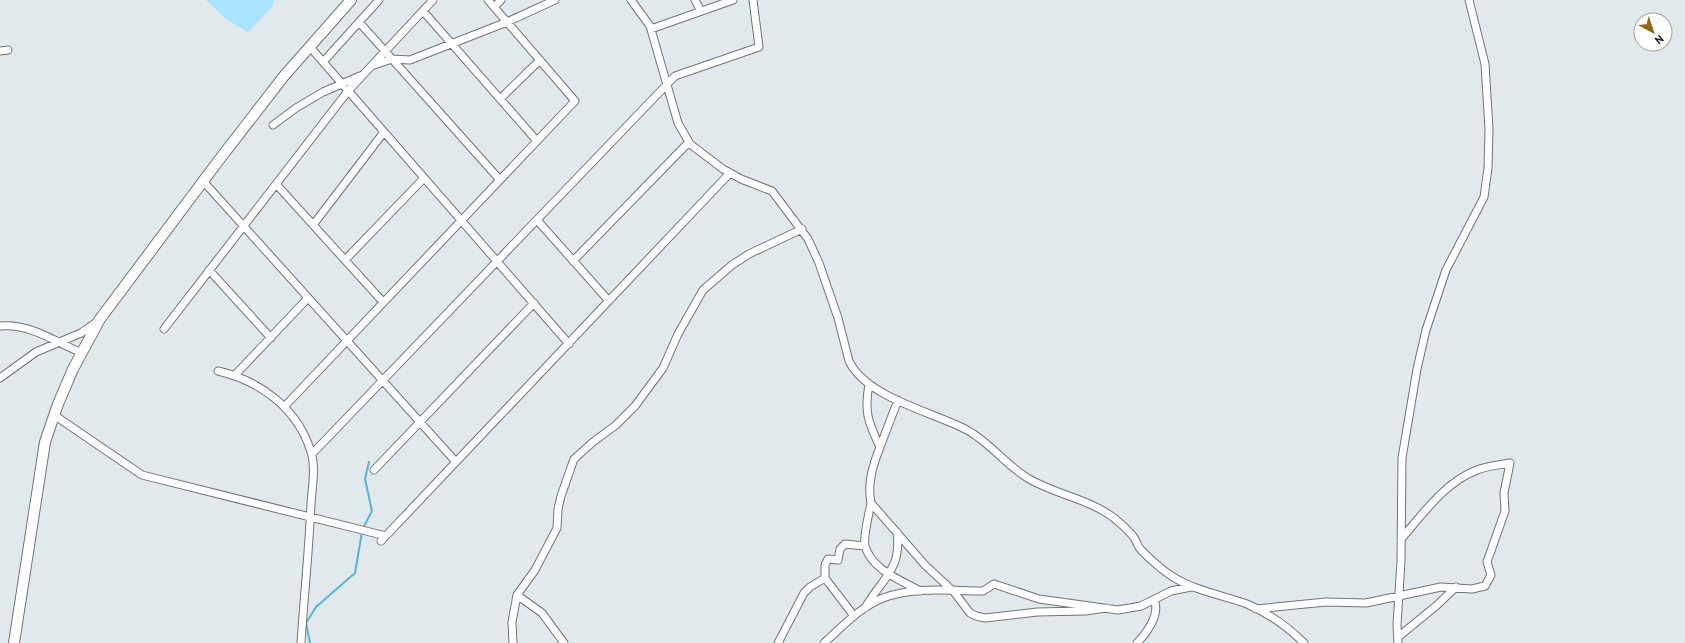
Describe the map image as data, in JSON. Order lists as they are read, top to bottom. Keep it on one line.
{"north":"bottom right"}
